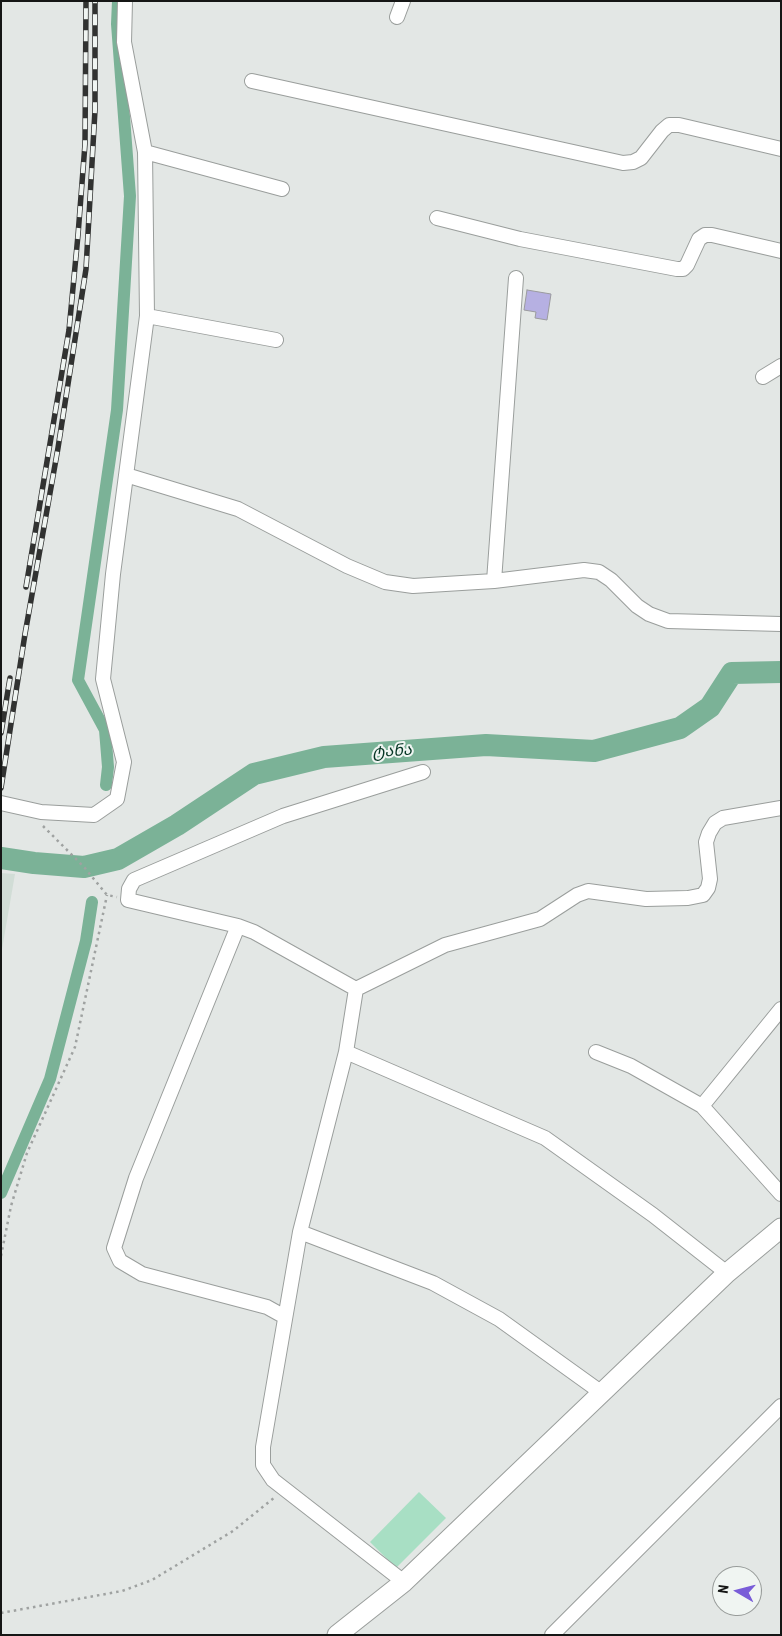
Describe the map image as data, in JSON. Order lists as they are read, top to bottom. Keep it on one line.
{"water":["ტანა"],"north":"left"}
